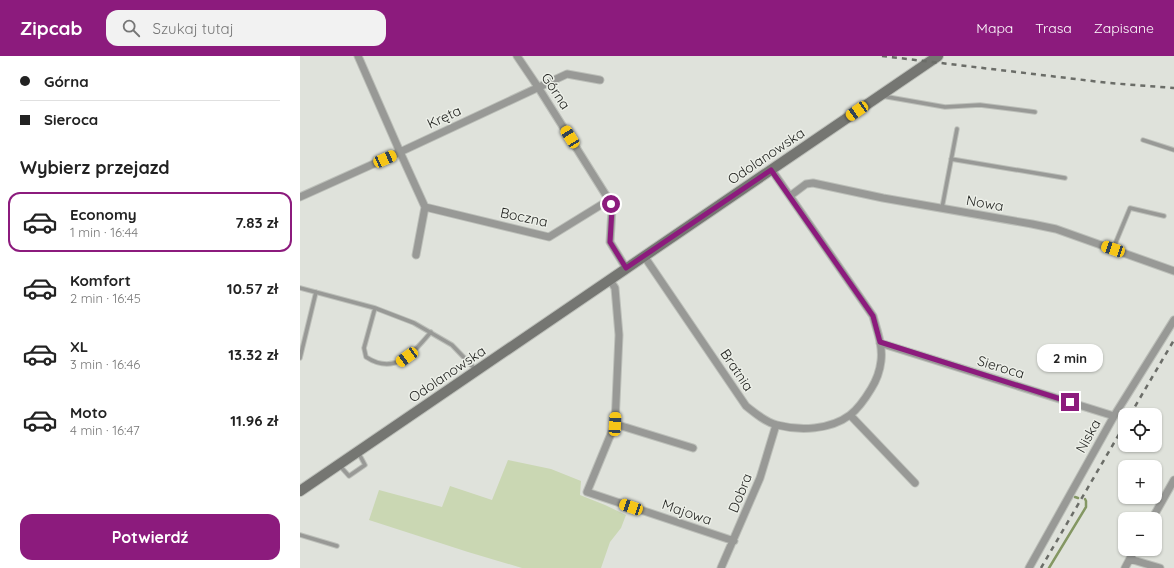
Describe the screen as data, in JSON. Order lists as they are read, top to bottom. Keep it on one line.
{"streets":{"main road":["Odolanowska"],"street":["Górna","Kręta","Nowa","Boczna","Sieroca","Bratnia","Niska","Dobra","Majowa"]},"crossings":[["Górna","Kręta"],["Górna","Odolanowska"],["Górna","Boczna"],["Odolanowska","Bratnia"],["Nowa","Bratnia"],["Sieroca","Bratnia"],["Sieroca","Niska"],["Bratnia","Dobra"],["Dobra","Majowa"]],"page":{"header":"Zipcab","search":"Szukaj tutaj","nav":["Mapa","Trasa","Zapisane"],"banner":["Górna","Sieroca"],"heading":"Wybierz przejazd","list":[{"name":"Economy","note":"1 min · 16:44","value":"7.83 zł"},{"name":"Komfort","note":"2 min · 16:45","value":"10.57 zł"},{"name":"XL","note":"3 min · 16:46","value":"13.32 zł"},{"name":"Moto","note":"4 min · 16:47","value":"11.96 zł"}],"bubble":"2 min","map_buttons":["+","−"],"buttons":"Potwierdź"}}
